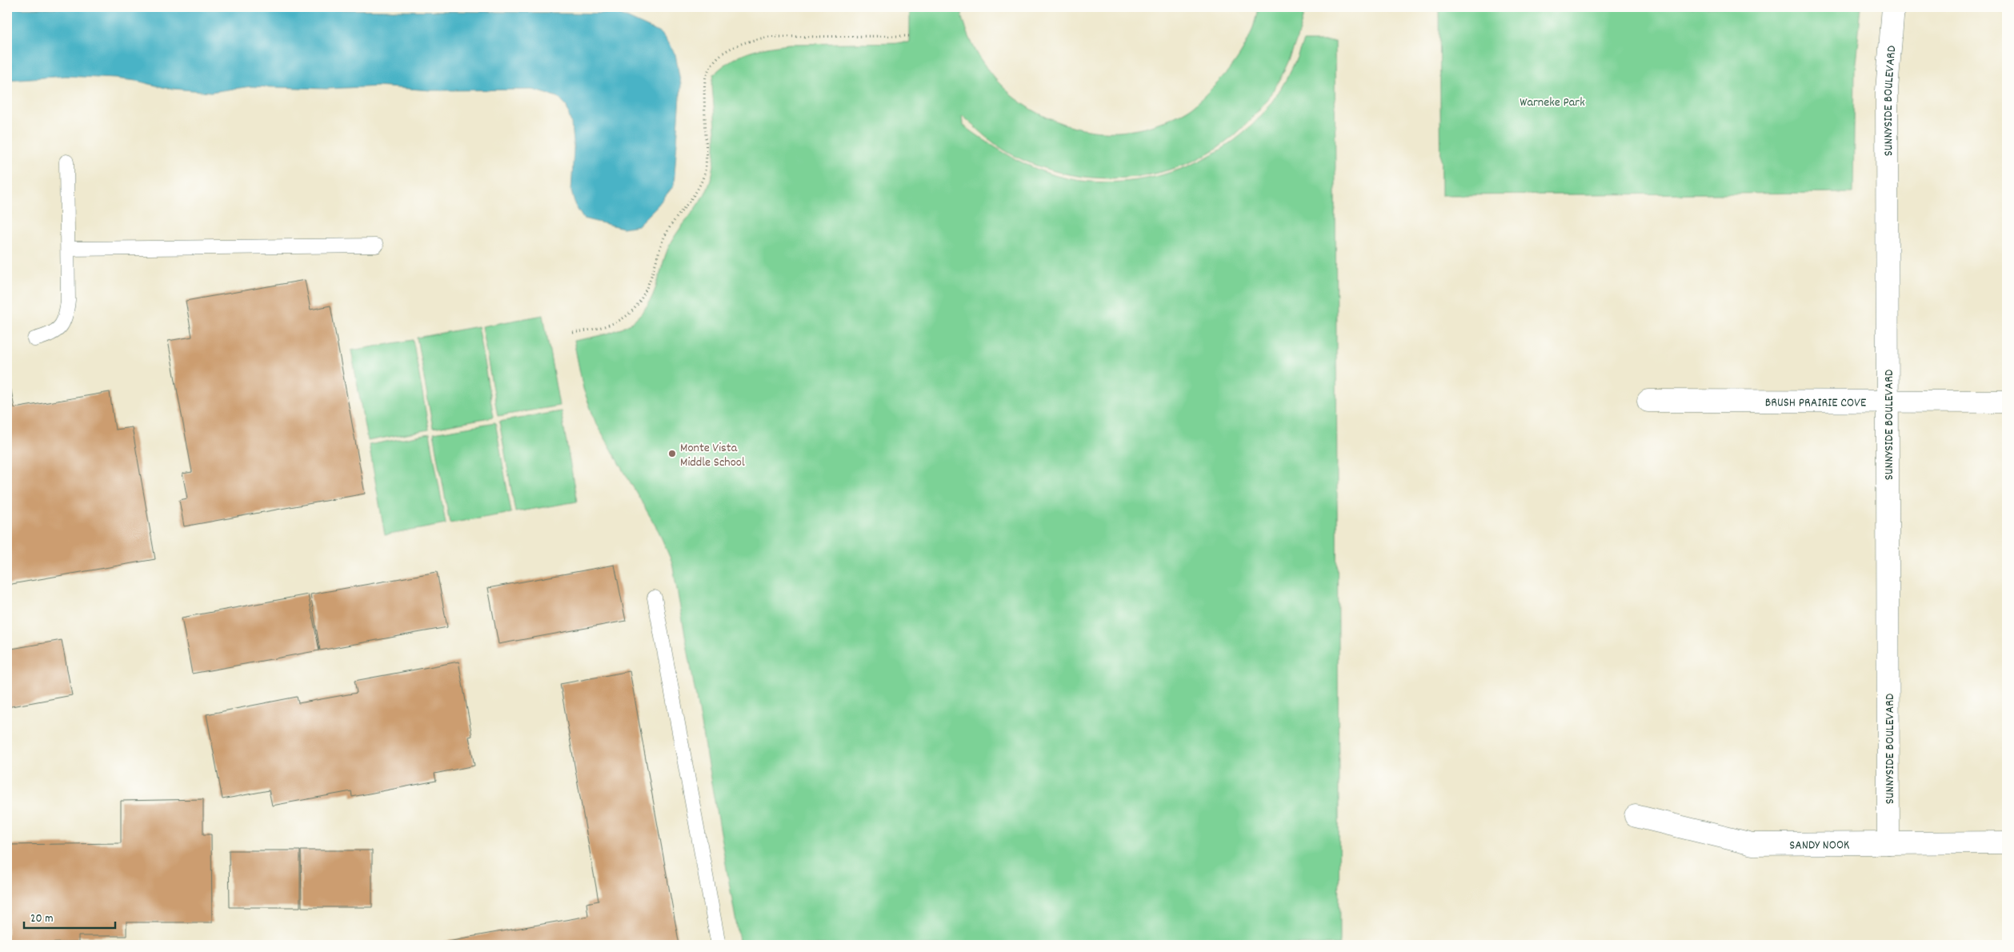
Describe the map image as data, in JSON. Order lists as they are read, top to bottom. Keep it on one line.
{"streets":{"street":["SUNNYSIDE BOULEVARD","BRUSH PRAIRIE COVE","SANDY NOOK"]},"crossings":[["SUNNYSIDE BOULEVARD","BRUSH PRAIRIE COVE"],["SUNNYSIDE BOULEVARD","SANDY NOOK"]],"parks":["Warneke Park"],"places":["Monte Vista Middle School"],"scale_bar":"20 m"}
